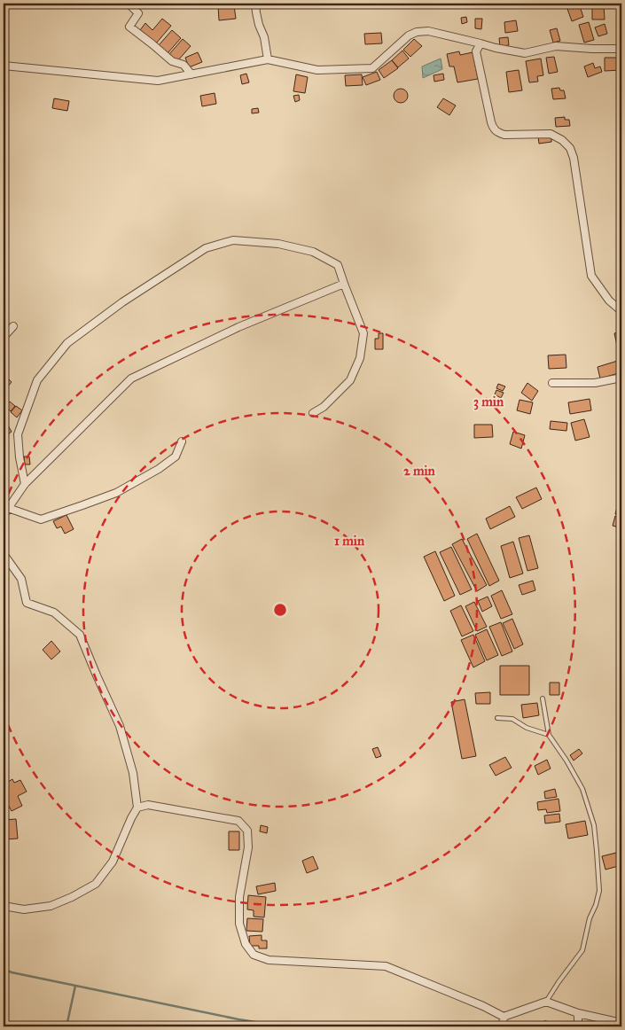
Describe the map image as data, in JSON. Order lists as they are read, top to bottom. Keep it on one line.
{"rings":["3 min","2 min","1 min"]}
